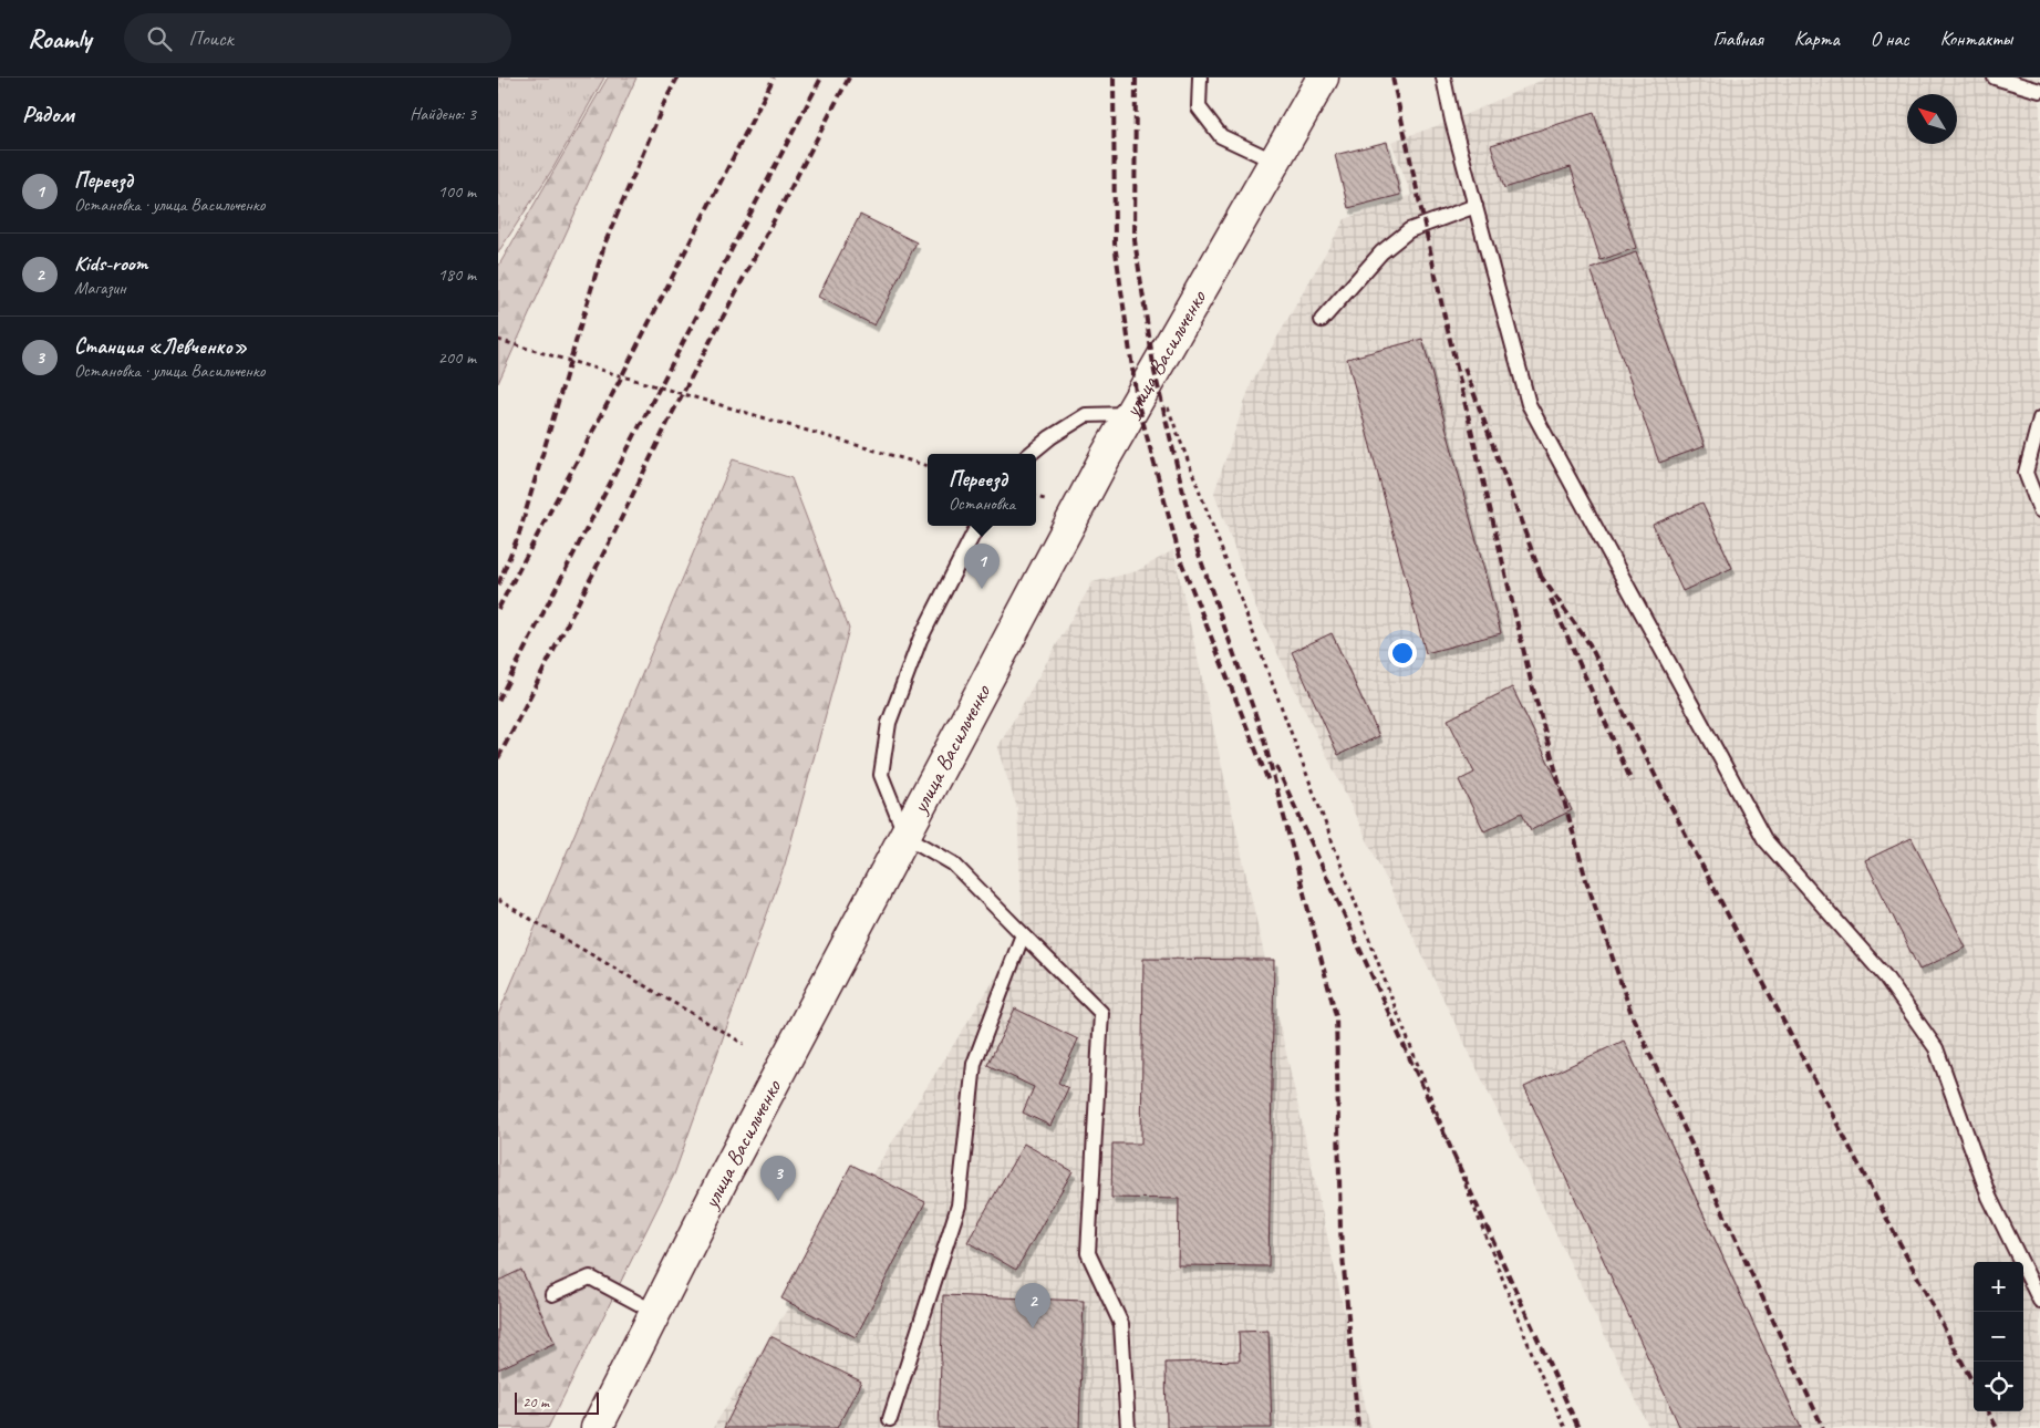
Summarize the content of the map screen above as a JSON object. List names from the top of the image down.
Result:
{
  "streets": {
    "main road": ["улица Васильченко"]
  },
  "scale_bar": "20 m",
  "north": "top left",
  "page": {
    "header": "Roamly",
    "search": "Поиск",
    "nav": [
      "Главная",
      "Карта",
      "О нас",
      "Контакты"
    ],
    "heading": ["Рядом", "Найдено: 3"],
    "list": [
      {
        "mark": "1",
        "name": "Переезд",
        "note": "Остановка · улица Васильченко",
        "value": "100 m"
      },
      {
        "mark": "2",
        "name": "Kids-room",
        "note": "Магазин",
        "value": "180 m"
      },
      {
        "mark": "3",
        "name": "Станция «Левченко»",
        "note": "Остановка · улица Васильченко",
        "value": "200 m"
      }
    ],
    "popup": ["Переезд", "Остановка"],
    "pins": ["1", "3", "2"],
    "map_buttons": ["+", "−"],
    "scale": "20 m"
  }
}
